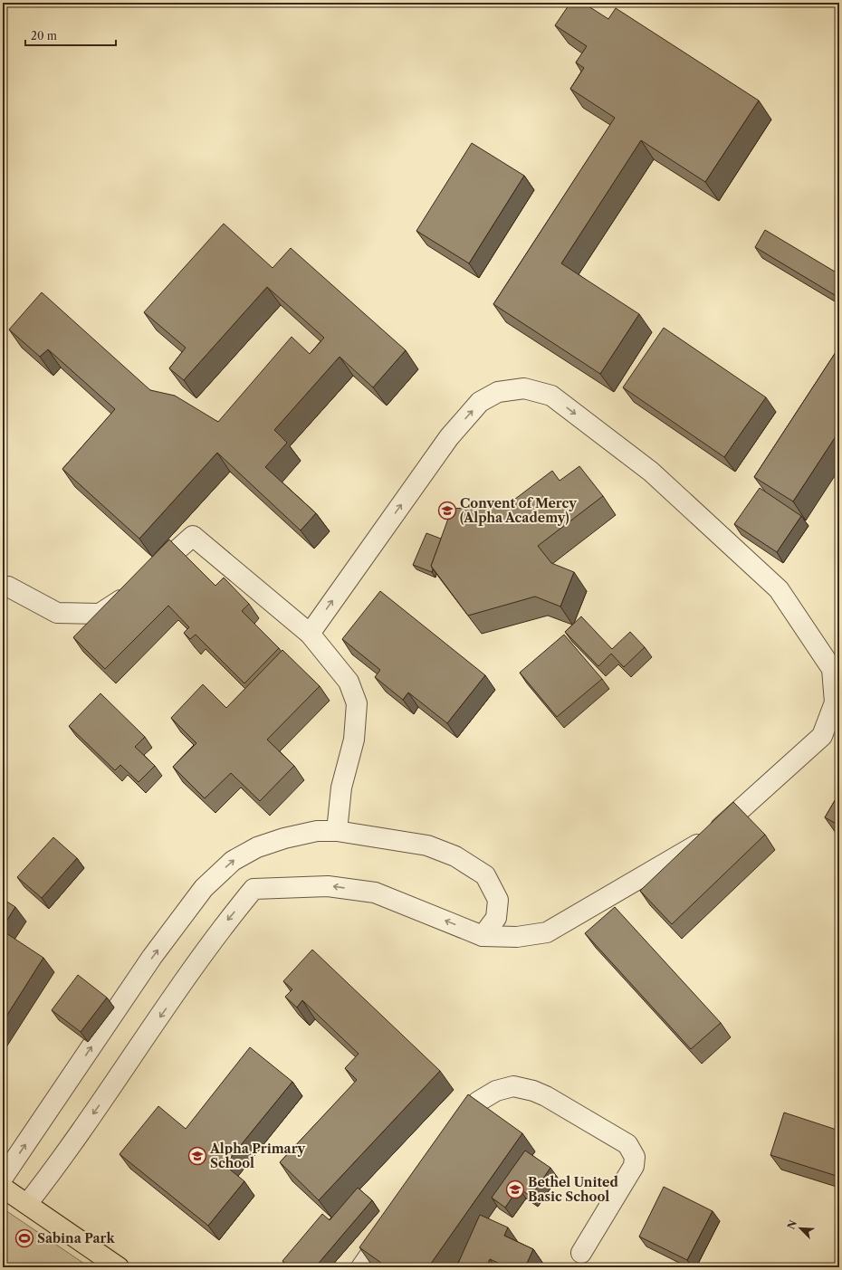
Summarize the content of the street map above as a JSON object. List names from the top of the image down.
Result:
{
  "places": {
    "school or university": ["Convent of Mercy (Alpha Academy)", "Alpha Primary School", "Bethel United Basic School"],
    "sports": ["Sabina Park"]
  },
  "scale_bar": "20 m",
  "north": "top left"
}
